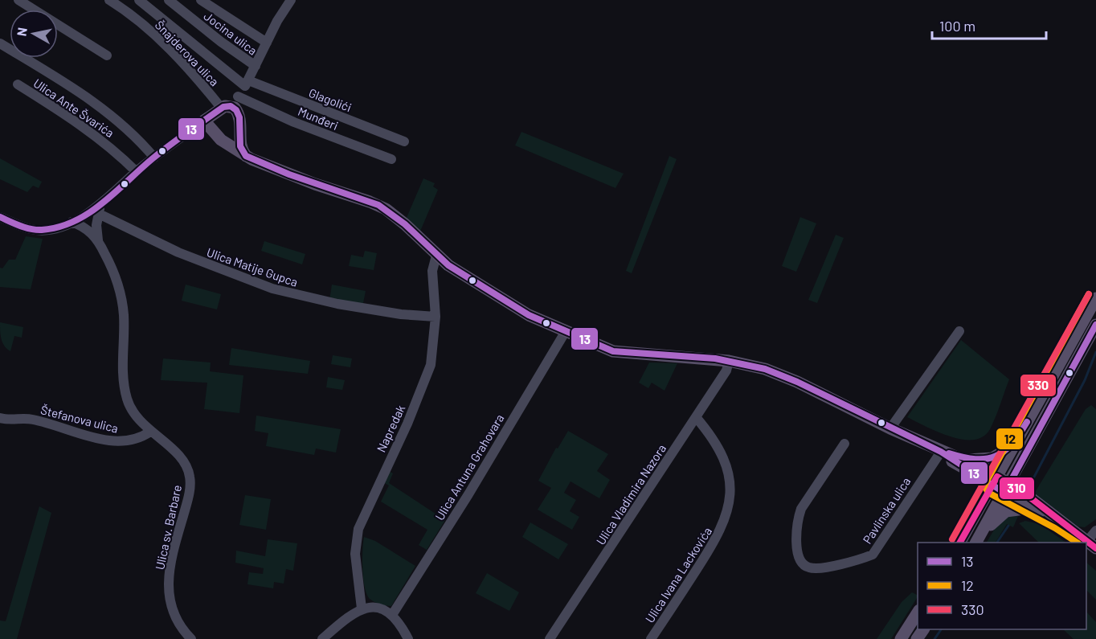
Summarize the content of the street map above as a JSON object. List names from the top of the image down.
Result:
{
  "streets": {
    "street": [
      "Jocina ulica",
      "Šnajderova ulica",
      "Glagolići",
      "Ulica Ante Švarića",
      "Munđeri",
      "Ulica Matije Gupca",
      "Štefanova ulica",
      "Napredak",
      "Ulica Antuna Grahovara",
      "Ulica Vladimira Nazora",
      "Pavlinska ulica",
      "Ulica sv. Barbare",
      "Ulica Ivana Lackovića"
    ]
  },
  "crossings": [
    ["Šnajderova ulica", "Munđeri"],
    ["Ulica Matije Gupca", "Napredak"],
    ["Ulica Matije Gupca", "Ulica sv. Barbare"],
    ["Štefanova ulica", "Ulica sv. Barbare"],
    ["Ulica Vladimira Nazora", "Ulica Ivana Lackovića"]
  ],
  "lines": [
    "transit line 13",
    "transit line 12",
    "transit line 330",
    "transit line 310"
  ],
  "legend": ["13", "12", "330"],
  "scale_bar": "100 m",
  "north": "left"
}
